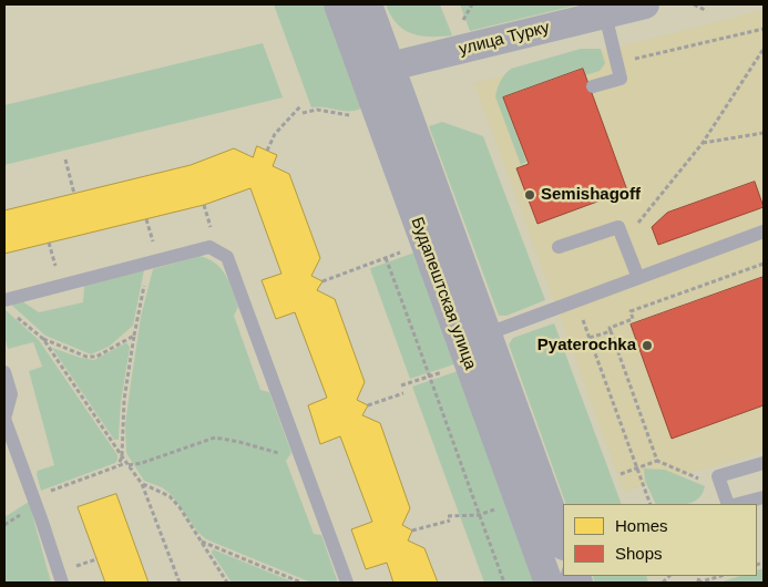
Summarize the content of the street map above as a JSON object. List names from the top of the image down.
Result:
{
  "streets": {
    "street": ["улица Турку", "Будапештская улица"]
  },
  "crossings": [
    ["улица Турку", "Будапештская улица"]
  ],
  "places": ["Semishagoff", "Pyaterochka"],
  "legend": ["Homes", "Shops"]
}
